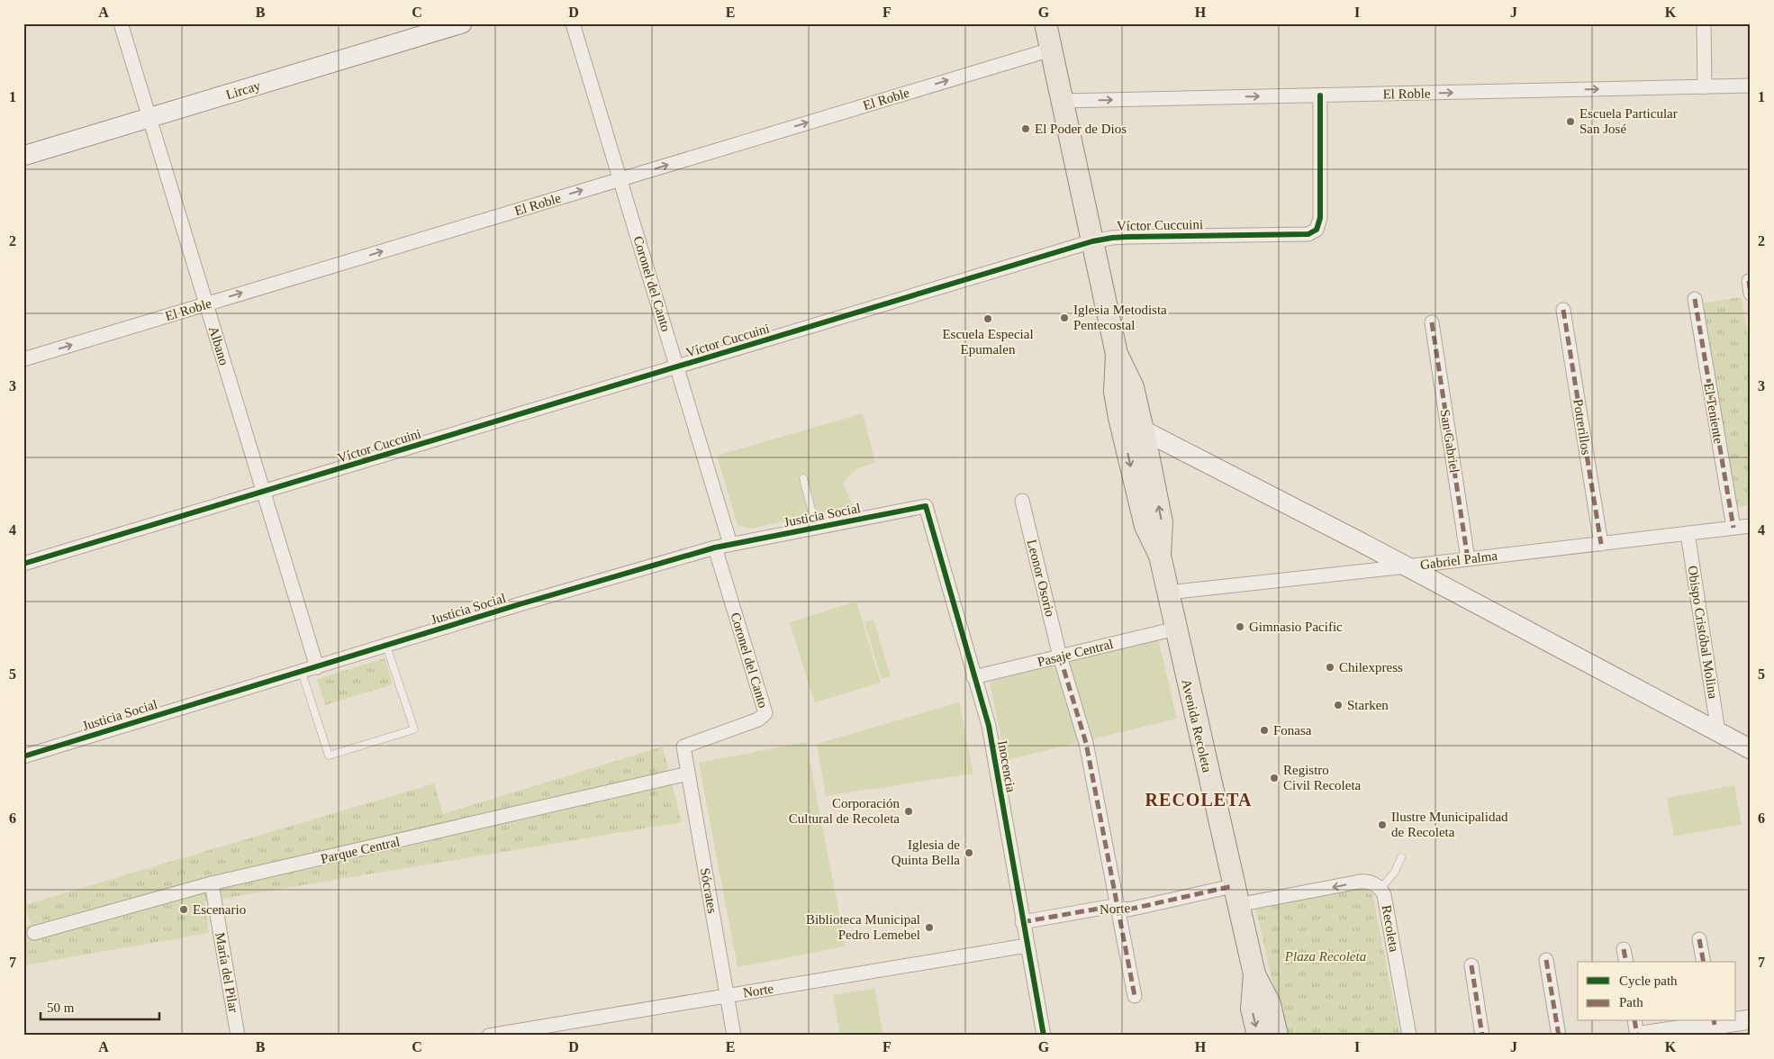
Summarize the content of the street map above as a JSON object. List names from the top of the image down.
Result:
{
  "streets": {
    "main road": ["Lircay", "Avenida Recoleta"],
    "street": [
      "El Roble",
      "Víctor Cuccuini",
      "Coronel del Canto",
      "Albano",
      "El Teniente",
      "Potrerillos",
      "San Gabriel",
      "Justicia Social",
      "Gabriel Palma",
      "Leonor Osorio",
      "Obispo Cristóbal Molina",
      "Pasaje Central",
      "Inocencia",
      "Parque Central",
      "Sócrates",
      "Norte",
      "Recoleta",
      "María del Pilar"
    ]
  },
  "crossings": [
    ["Lircay", "Albano"],
    ["El Roble", "Víctor Cuccuini"],
    ["El Roble", "Coronel del Canto"],
    ["El Roble", "Albano"],
    ["El Roble", "Avenida Recoleta"],
    ["Víctor Cuccuini", "Coronel del Canto"],
    ["Víctor Cuccuini", "Albano"],
    ["Víctor Cuccuini", "Avenida Recoleta"],
    ["Coronel del Canto", "Justicia Social"],
    ["Coronel del Canto", "Sócrates"],
    ["Albano", "Justicia Social"],
    ["El Teniente", "Gabriel Palma"],
    ["Potrerillos", "Gabriel Palma"],
    ["San Gabriel", "Gabriel Palma"],
    ["Justicia Social", "Inocencia"],
    ["Gabriel Palma", "Obispo Cristóbal Molina"],
    ["Gabriel Palma", "Avenida Recoleta"],
    ["Leonor Osorio", "Pasaje Central"],
    ["Leonor Osorio", "Norte"],
    ["Pasaje Central", "Avenida Recoleta"],
    ["Pasaje Central", "Inocencia"],
    ["Avenida Recoleta", "Norte"],
    ["Avenida Recoleta", "Recoleta"],
    ["Inocencia", "Norte"],
    ["Parque Central", "Sócrates"],
    ["Parque Central", "María del Pilar"],
    ["Sócrates", "Norte"],
    ["Norte", "Recoleta"]
  ],
  "one_way": ["El Roble", "Recoleta"],
  "districts": ["RECOLETA"],
  "parks": ["Plaza Recoleta"],
  "places": [
    "Escuela Particular San José",
    "El Poder de Dios",
    "Iglesia Metodista Pentecostal",
    "Escuela Especial Epumalen",
    "Gimnasio Pacific",
    "Chilexpress",
    "Starken",
    "Fonasa",
    "Registro Civil Recoleta",
    "Corporación Cultural de Recoleta",
    "Ilustre Municipalidad de Recoleta",
    "Iglesia de Quinta Bella",
    "Escenario",
    "Biblioteca Municipal Pedro Lemebel"
  ],
  "legend": ["Cycle path", "Path"],
  "scale_bar": "50 m",
  "grid": {
    "columns": [
      "A",
      "B",
      "C",
      "D",
      "E",
      "F",
      "G",
      "H",
      "I",
      "J",
      "K"
    ],
    "rows": [
      "1",
      "2",
      "3",
      "4",
      "5",
      "6",
      "7"
    ]
  }
}
